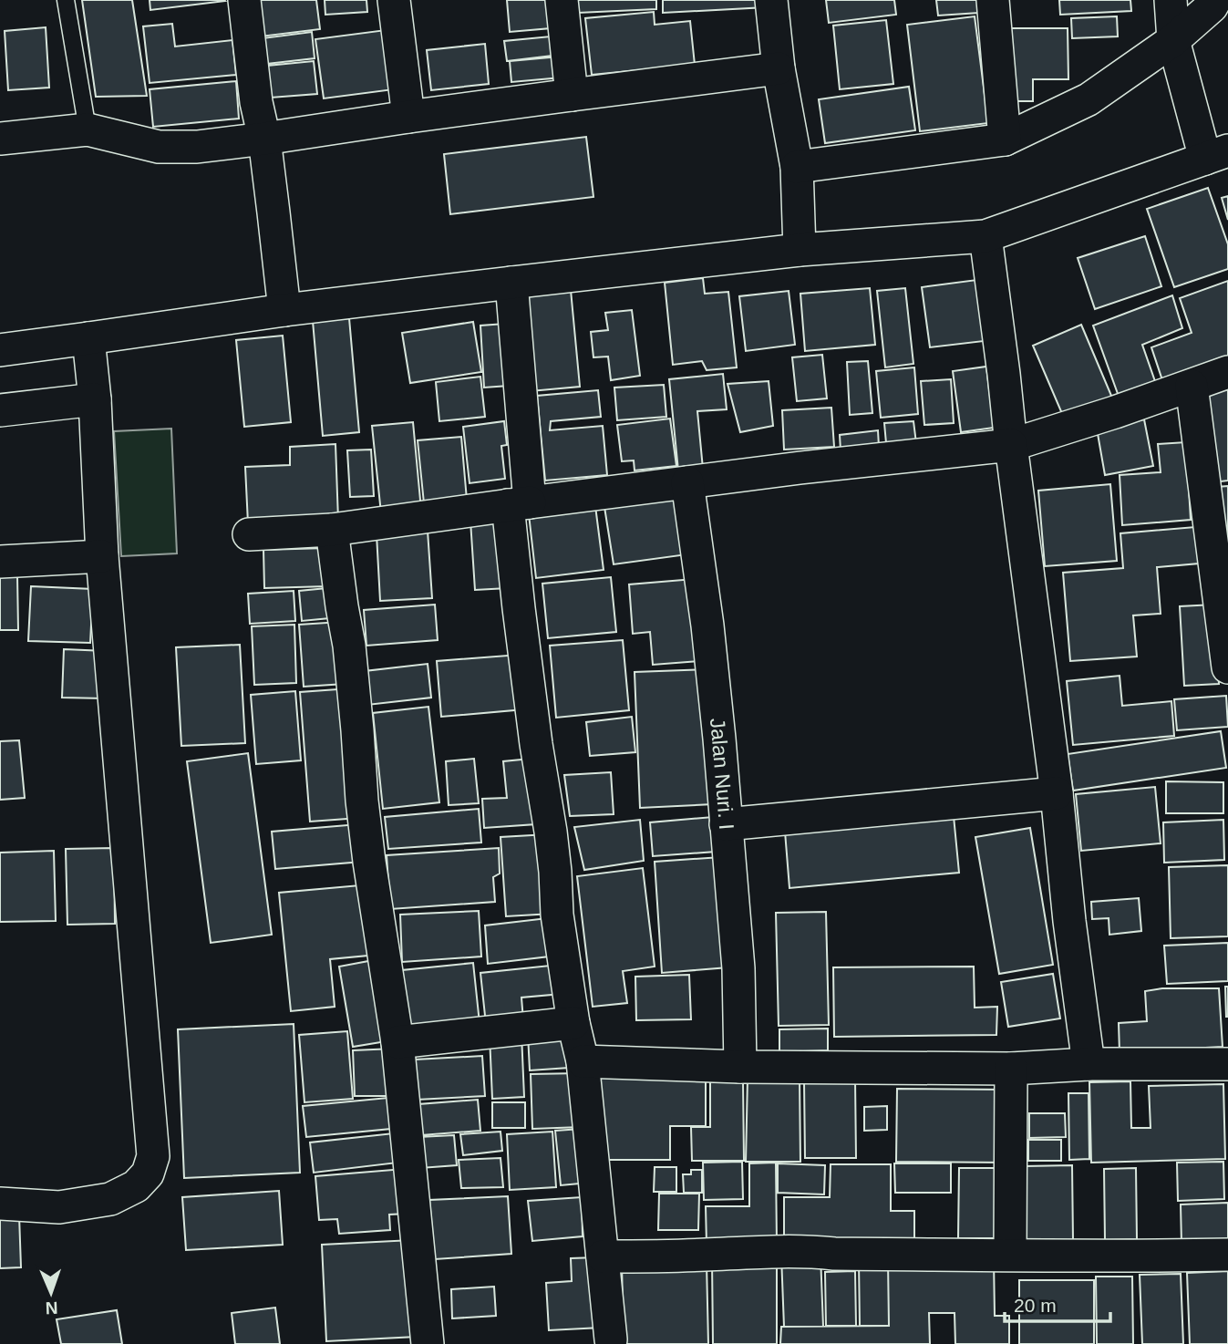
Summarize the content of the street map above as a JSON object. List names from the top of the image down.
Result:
{
  "streets": {
    "street": ["Jalan Nuri. I"]
  },
  "scale_bar": "20 m",
  "north": "bottom"
}
